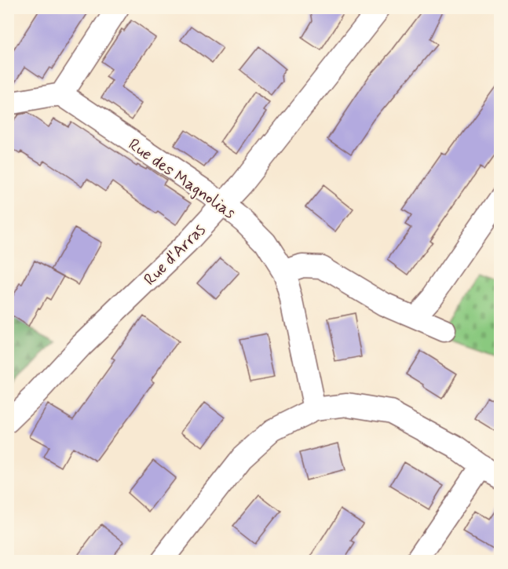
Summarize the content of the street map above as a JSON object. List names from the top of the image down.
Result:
{
  "streets": {
    "street": ["Rue des Magnolias", "Rue d'Arras"]
  },
  "crossings": [
    ["Rue des Magnolias", "Rue d'Arras"]
  ]
}
